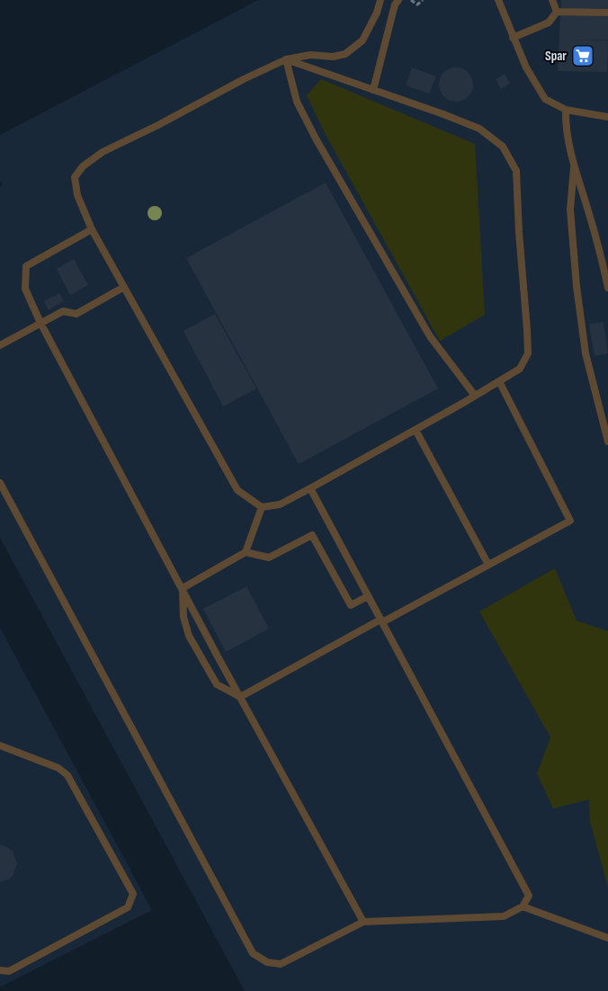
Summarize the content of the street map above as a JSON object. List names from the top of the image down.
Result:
{
  "places": {
    "supermarket": ["Spar"]
  }
}
